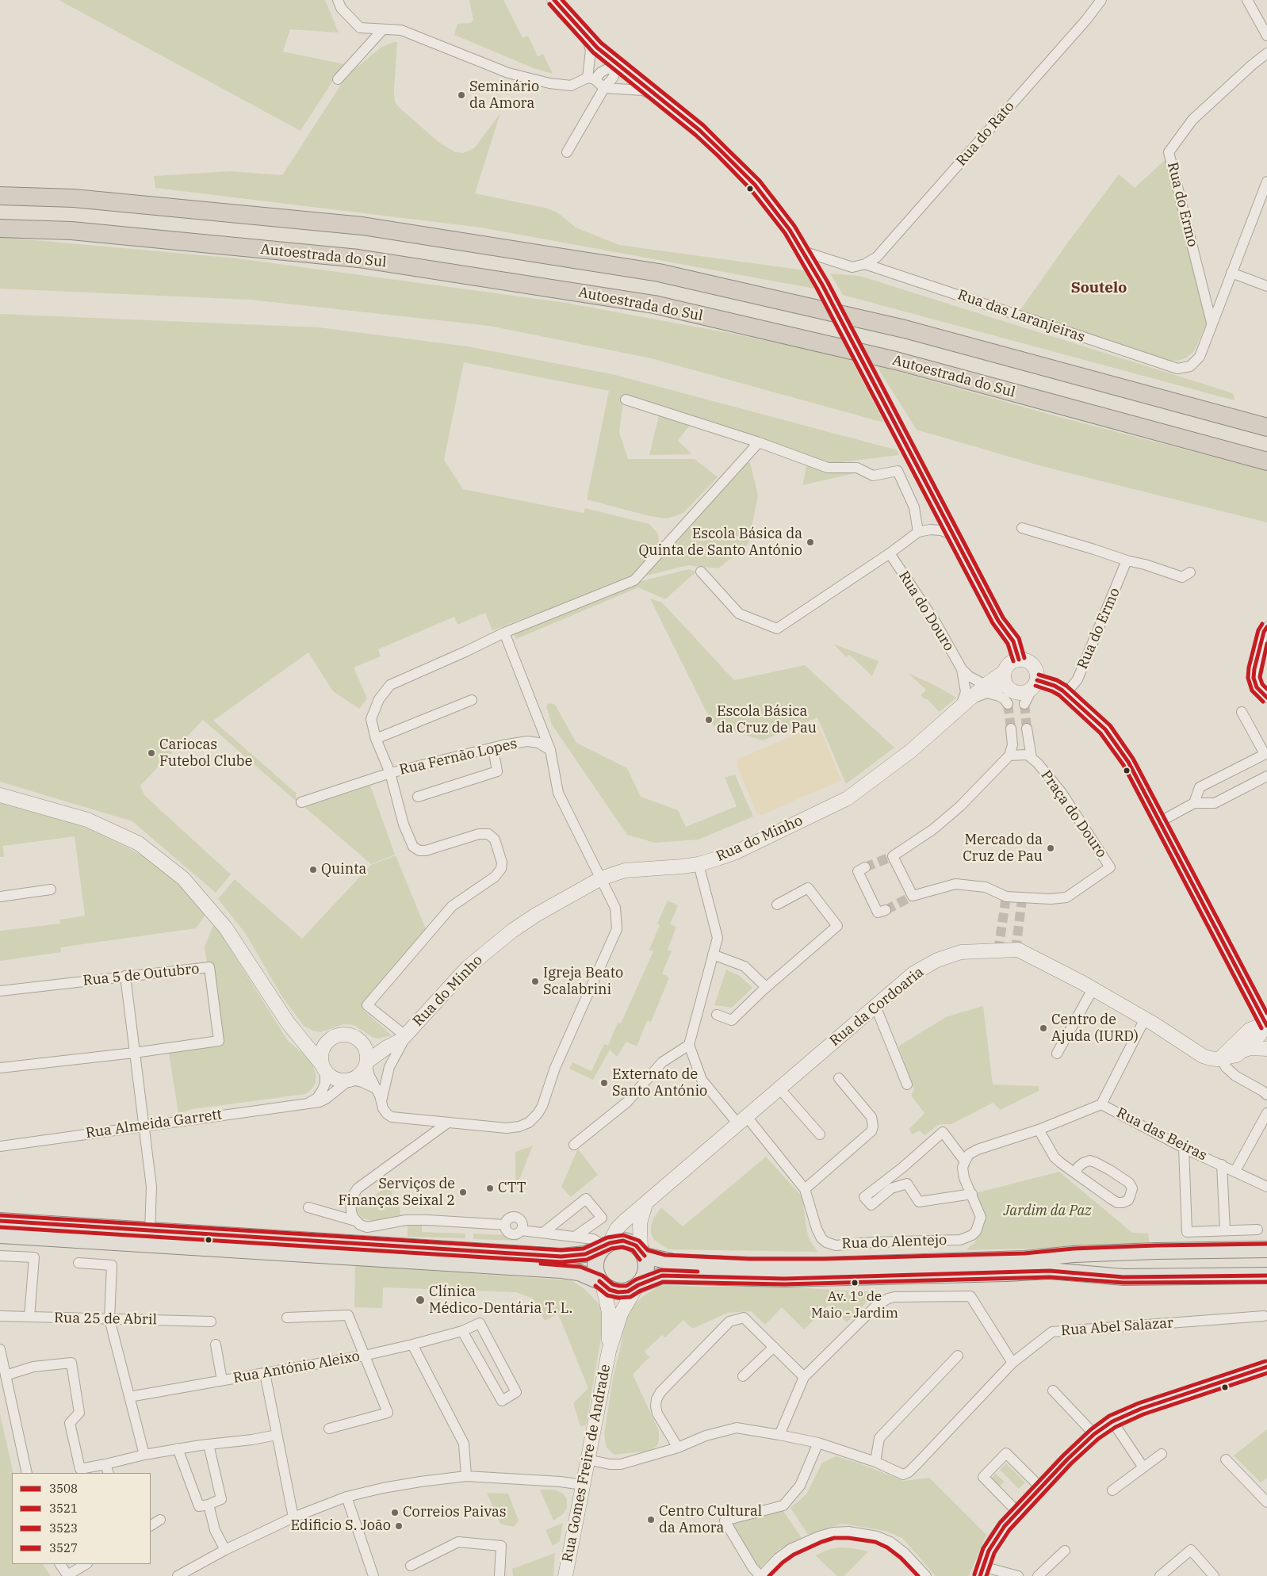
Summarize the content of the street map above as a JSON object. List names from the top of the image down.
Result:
{
  "streets": {
    "highway": ["Autoestrada do Sul"],
    "street": [
      "Rua do Rato",
      "Rua do Ermo",
      "Rua das Laranjeiras",
      "Rua do Douro",
      "Rua Fernão Lopes",
      "Praça do Douro",
      "Rua do Minho",
      "Rua 5 de Outubro",
      "Rua da Cordoaria",
      "Rua Almeida Garrett",
      "Rua das Beiras",
      "Rua do Alentejo",
      "Rua 25 de Abril",
      "Rua Abel Salazar",
      "Rua António Aleixo",
      "Rua Gomes Freire de Andrade"
    ]
  },
  "crossings": [
    ["Rua do Rato", "Rua das Laranjeiras"],
    ["Rua do Ermo", "Rua das Laranjeiras"],
    ["Rua do Minho", "Rua Almeida Garrett"],
    ["Rua da Cordoaria", "Rua do Alentejo"]
  ],
  "districts": ["Soutelo"],
  "parks": ["Jardim da Paz"],
  "places": [
    "Seminário da Amora",
    "Escola Básica da Quinta de Santo António",
    "Escola Básica da Cruz de Pau",
    "Cariocas Futebol Clube",
    "Mercado da Cruz de Pau",
    "Quinta",
    "Igreja Beato Scalabrini",
    "Centro de Ajuda (IURD)",
    "Externato de Santo António",
    "CTT",
    "Serviços de Finanças Seixal 2",
    "Av. 1º de Maio - Jardim",
    "Clínica Médico-Dentária T. L.",
    "Correios Paivas",
    "Centro Cultural da Amora",
    "Edificio S. João"
  ],
  "lines": [
    "transit line 3523",
    "transit line 3521",
    "transit line 3508",
    "transit line 3527"
  ],
  "legend": [
    "3508",
    "3521",
    "3523",
    "3527"
  ]
}
